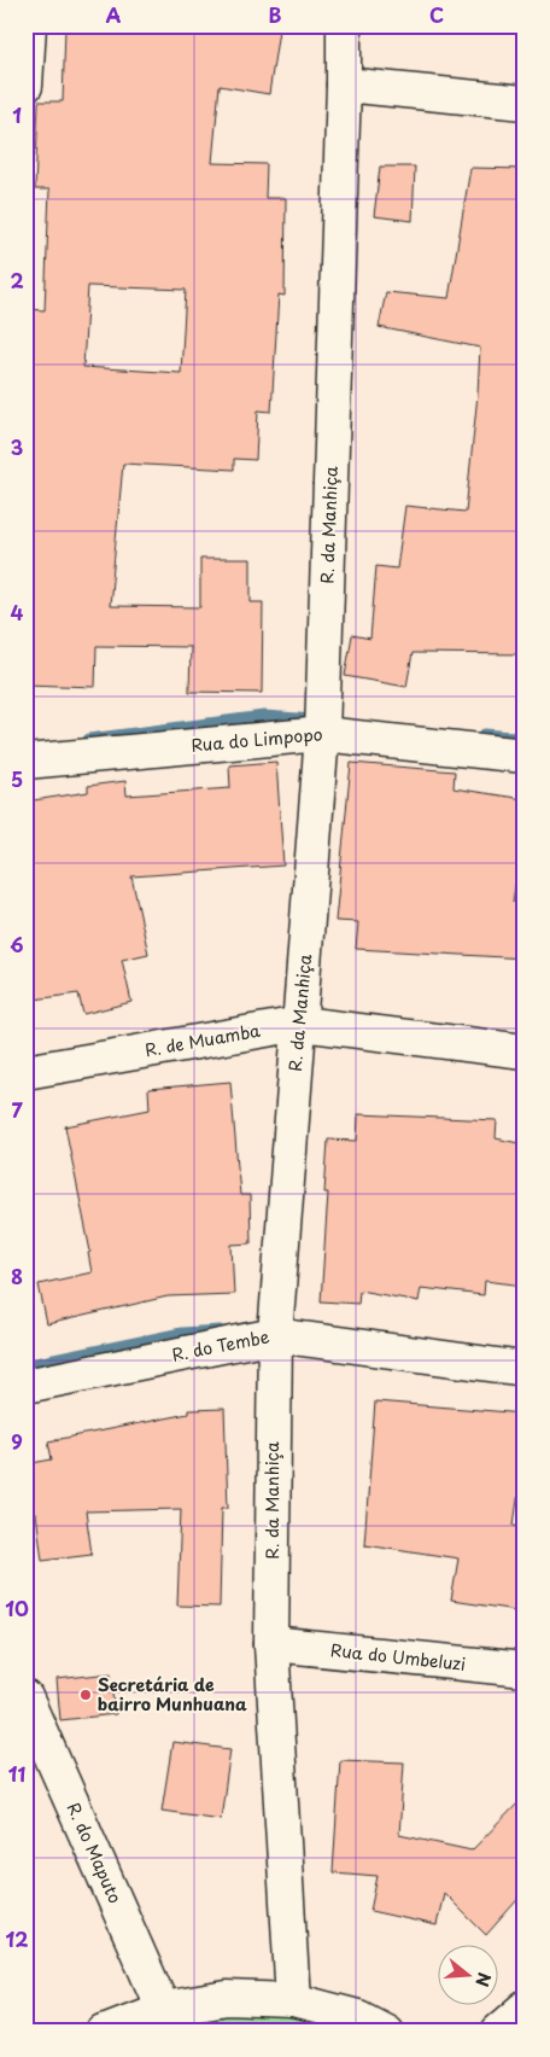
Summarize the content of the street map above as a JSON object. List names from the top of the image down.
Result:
{
  "streets": {
    "street": [
      "R. da Manhiça",
      "Rua do Limpopo",
      "R. de Muamba",
      "R. do Tembe",
      "Rua do Umbeluzi",
      "R. do Maputo"
    ]
  },
  "crossings": [
    ["R. da Manhiça", "Rua do Limpopo"],
    ["R. da Manhiça", "R. de Muamba"],
    ["R. da Manhiça", "R. do Tembe"],
    ["R. da Manhiça", "Rua do Umbeluzi"]
  ],
  "places": ["Secretária de bairro Munhuana"],
  "north": "right",
  "grid": {
    "columns": ["A", "B", "C"],
    "rows": [
      "1",
      "2",
      "3",
      "4",
      "5",
      "6",
      "7",
      "8",
      "9",
      "10",
      "11",
      "12"
    ]
  }
}
